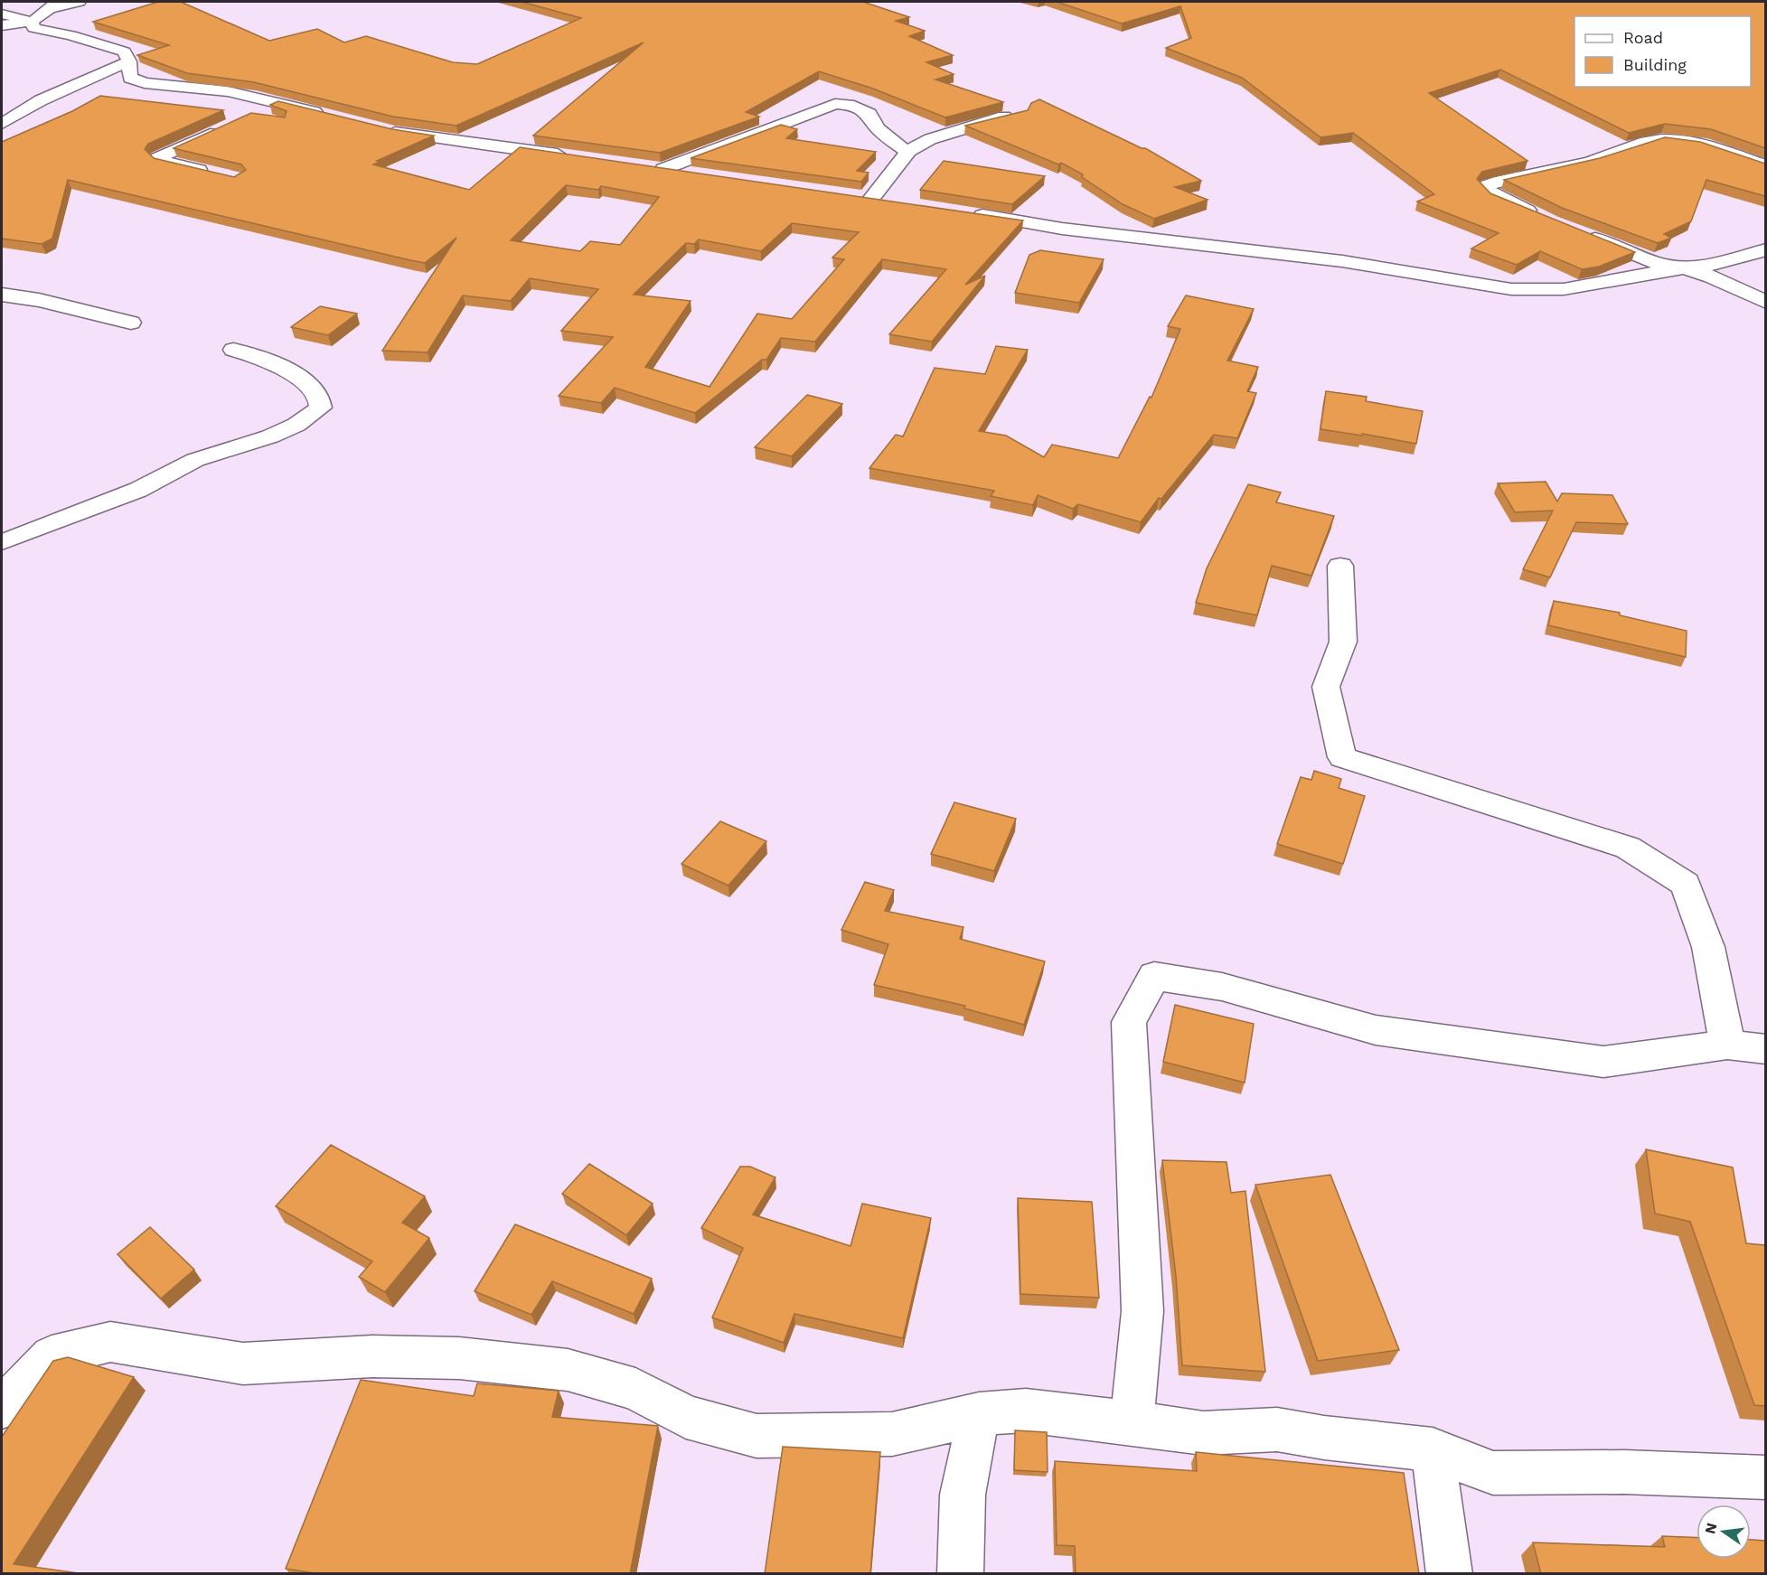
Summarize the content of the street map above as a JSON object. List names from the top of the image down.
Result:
{
  "legend": ["Road", "Building"],
  "north": "left"
}
